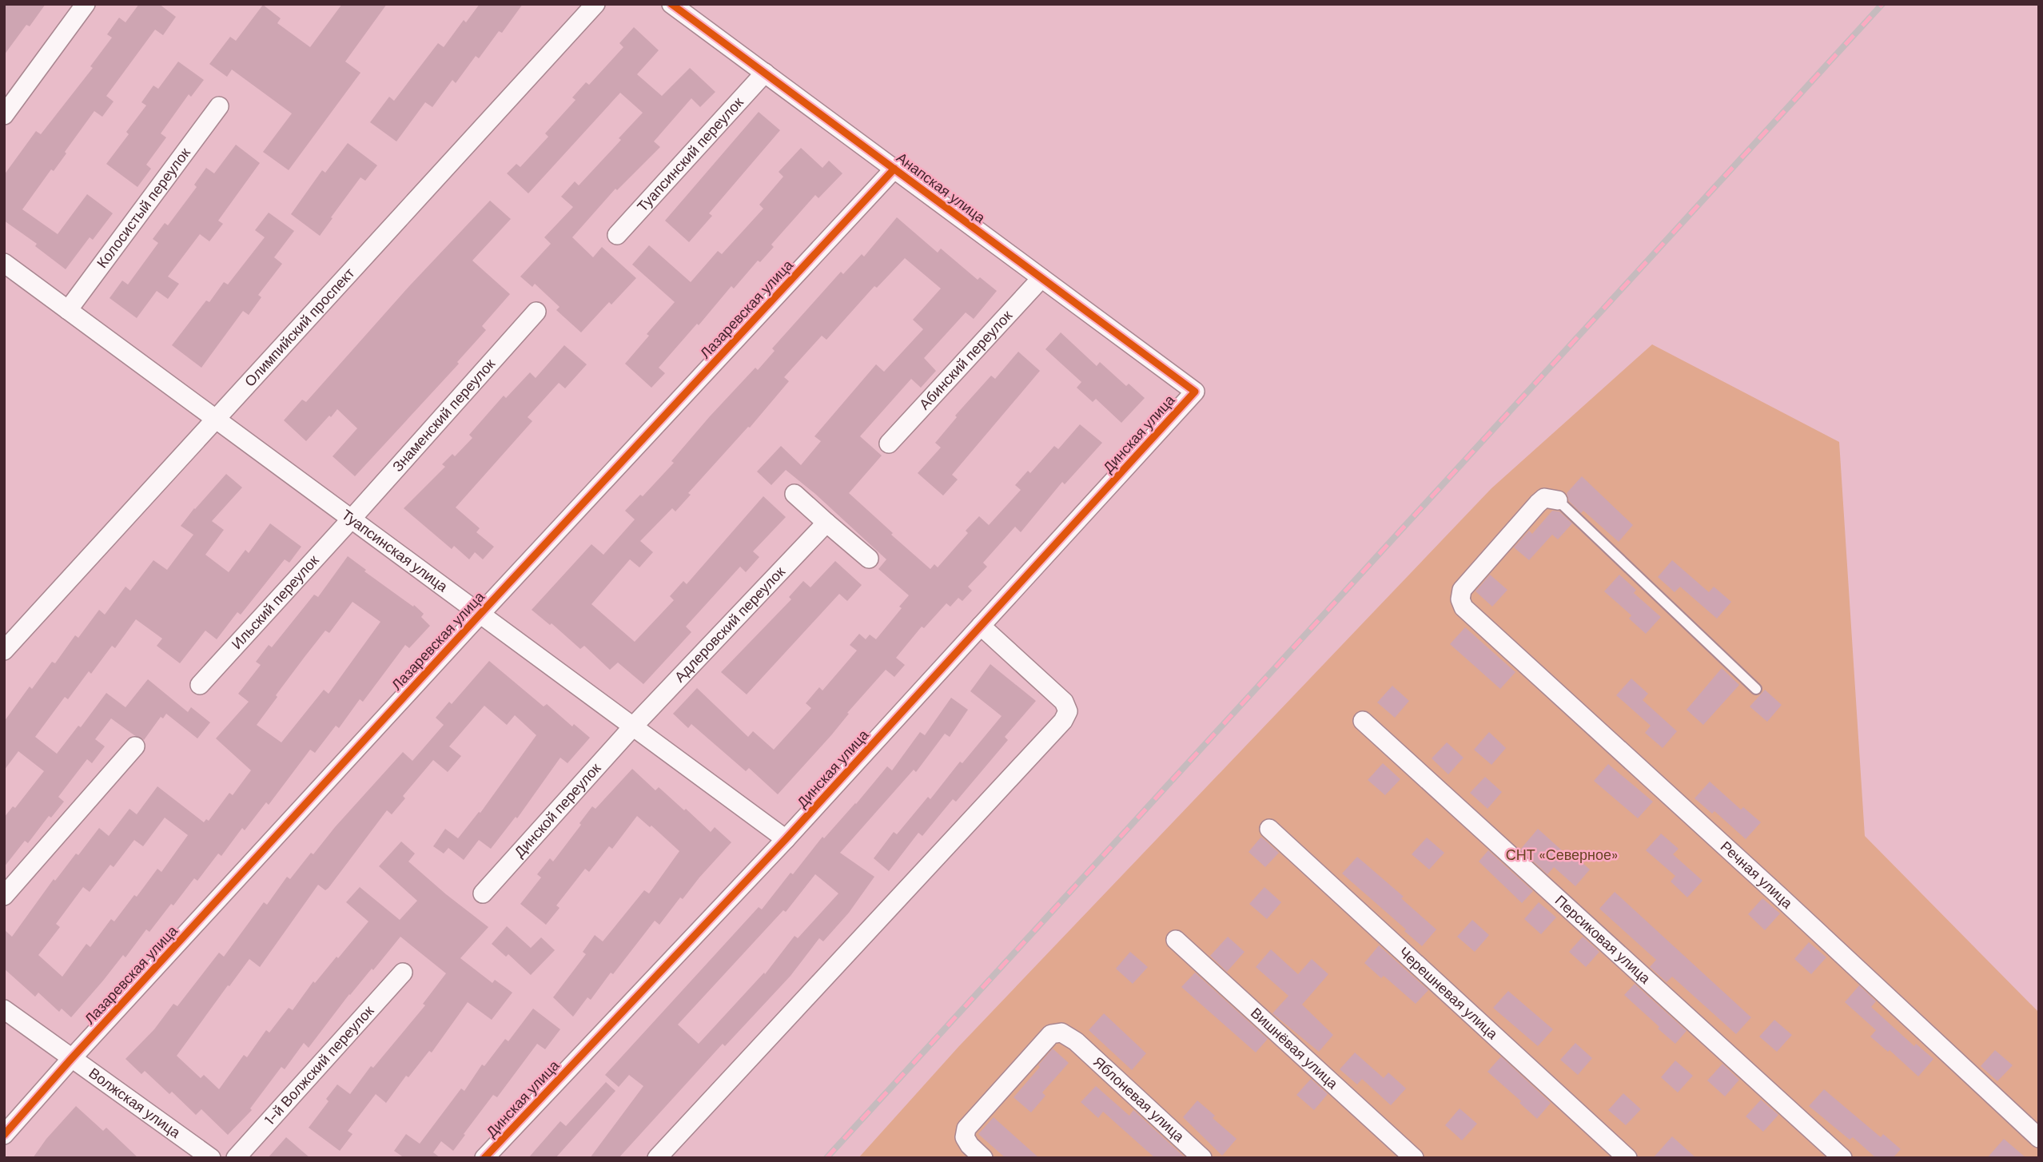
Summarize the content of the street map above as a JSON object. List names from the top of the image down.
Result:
{
  "streets": {
    "street": [
      "Туапсинский переулок",
      "Анапская улица",
      "Колосистый переулок",
      "Лазаревская улица",
      "Олимпийский проспект",
      "Абинский переулок",
      "Знаменский переулок",
      "Динская улица",
      "Туапсинская улица",
      "Ильский переулок",
      "Адлеровский переулок",
      "Динской переулок",
      "Речная улица",
      "Персиковая улица",
      "Черешневая улица",
      "Вишнёвая улица",
      "1-й Волжский переулок",
      "Яблоневая улица",
      "Волжская улица"
    ]
  },
  "crossings": [
    ["Туапсинский переулок", "Анапская улица"],
    ["Анапская улица", "Лазаревская улица"],
    ["Анапская улица", "Абинский переулок"],
    ["Анапская улица", "Динская улица"],
    ["Колосистый переулок", "Туапсинская улица"],
    ["Лазаревская улица", "Туапсинская улица"],
    ["Лазаревская улица", "Волжская улица"],
    ["Олимпийский проспект", "Туапсинская улица"],
    ["Знаменский переулок", "Туапсинская улица"],
    ["Знаменский переулок", "Ильский переулок"],
    ["Динская улица", "Туапсинская улица"],
    ["Туапсинская улица", "Ильский переулок"],
    ["Туапсинская улица", "Адлеровский переулок"],
    ["Туапсинская улица", "Динской переулок"],
    ["Адлеровский переулок", "Динской переулок"]
  ],
  "parks": ["СНТ «Северное»"]
}
